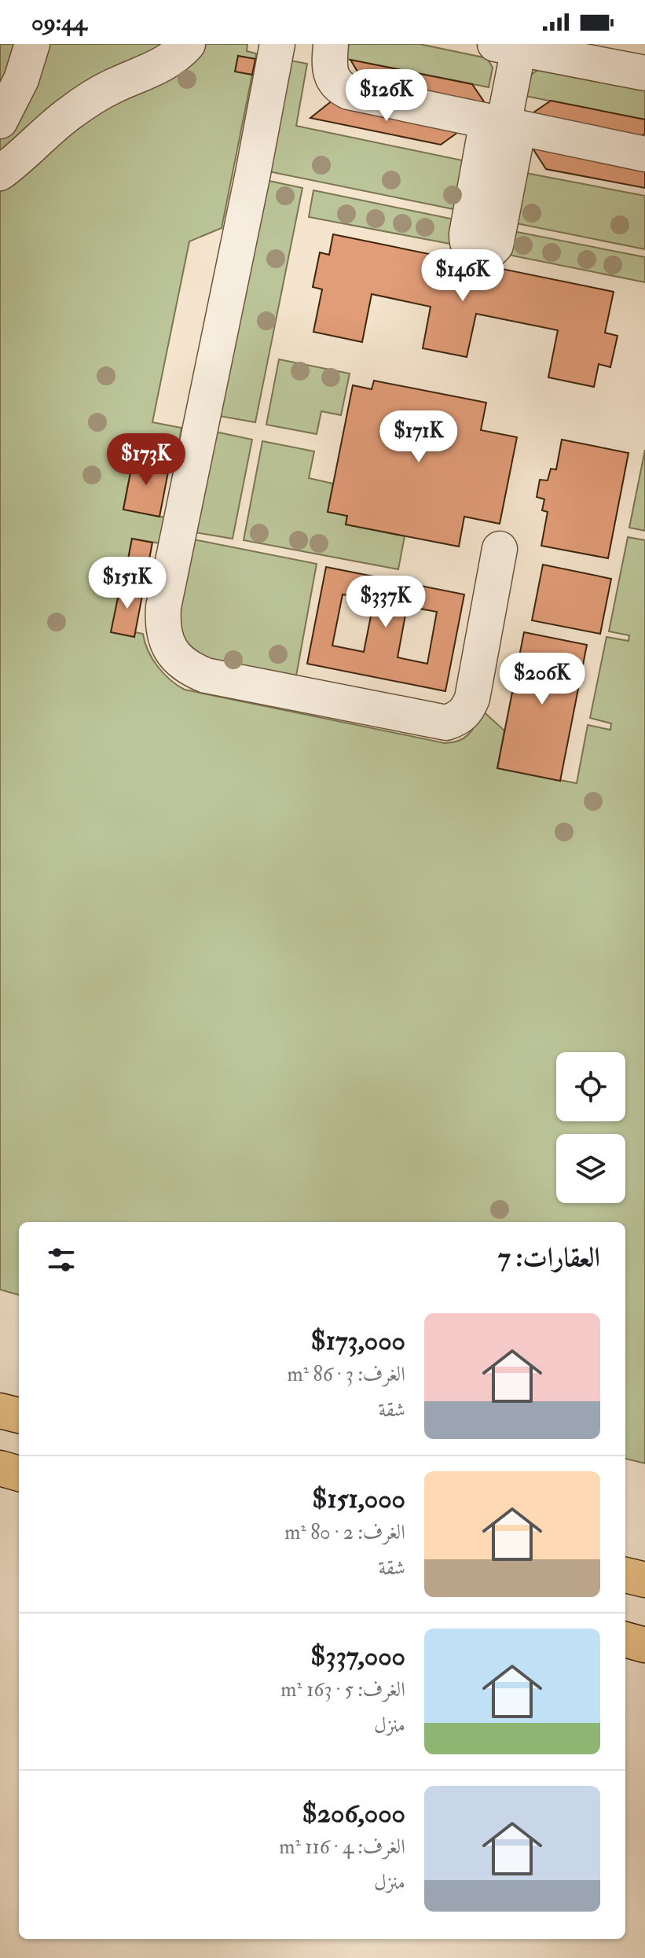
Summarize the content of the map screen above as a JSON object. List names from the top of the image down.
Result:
{
  "page": {
    "status": "09:44",
    "price": [
      "$126K",
      "$146K",
      "$171K",
      "$173K",
      "$151K",
      "$337K",
      "$206K"
    ],
    "heading": "العقارات: 7",
    "list": [
      {
        "name": "$173,000",
        "note": "الغرف: 3 · 86 m² · شقة"
      },
      {
        "name": "$151,000",
        "note": "الغرف: 2 · 80 m² · شقة"
      },
      {
        "name": "$337,000",
        "note": "الغرف: 5 · 163 m² · منزل"
      },
      {
        "name": "$206,000",
        "note": "الغرف: 4 · 116 m² · منزل"
      }
    ]
  }
}
